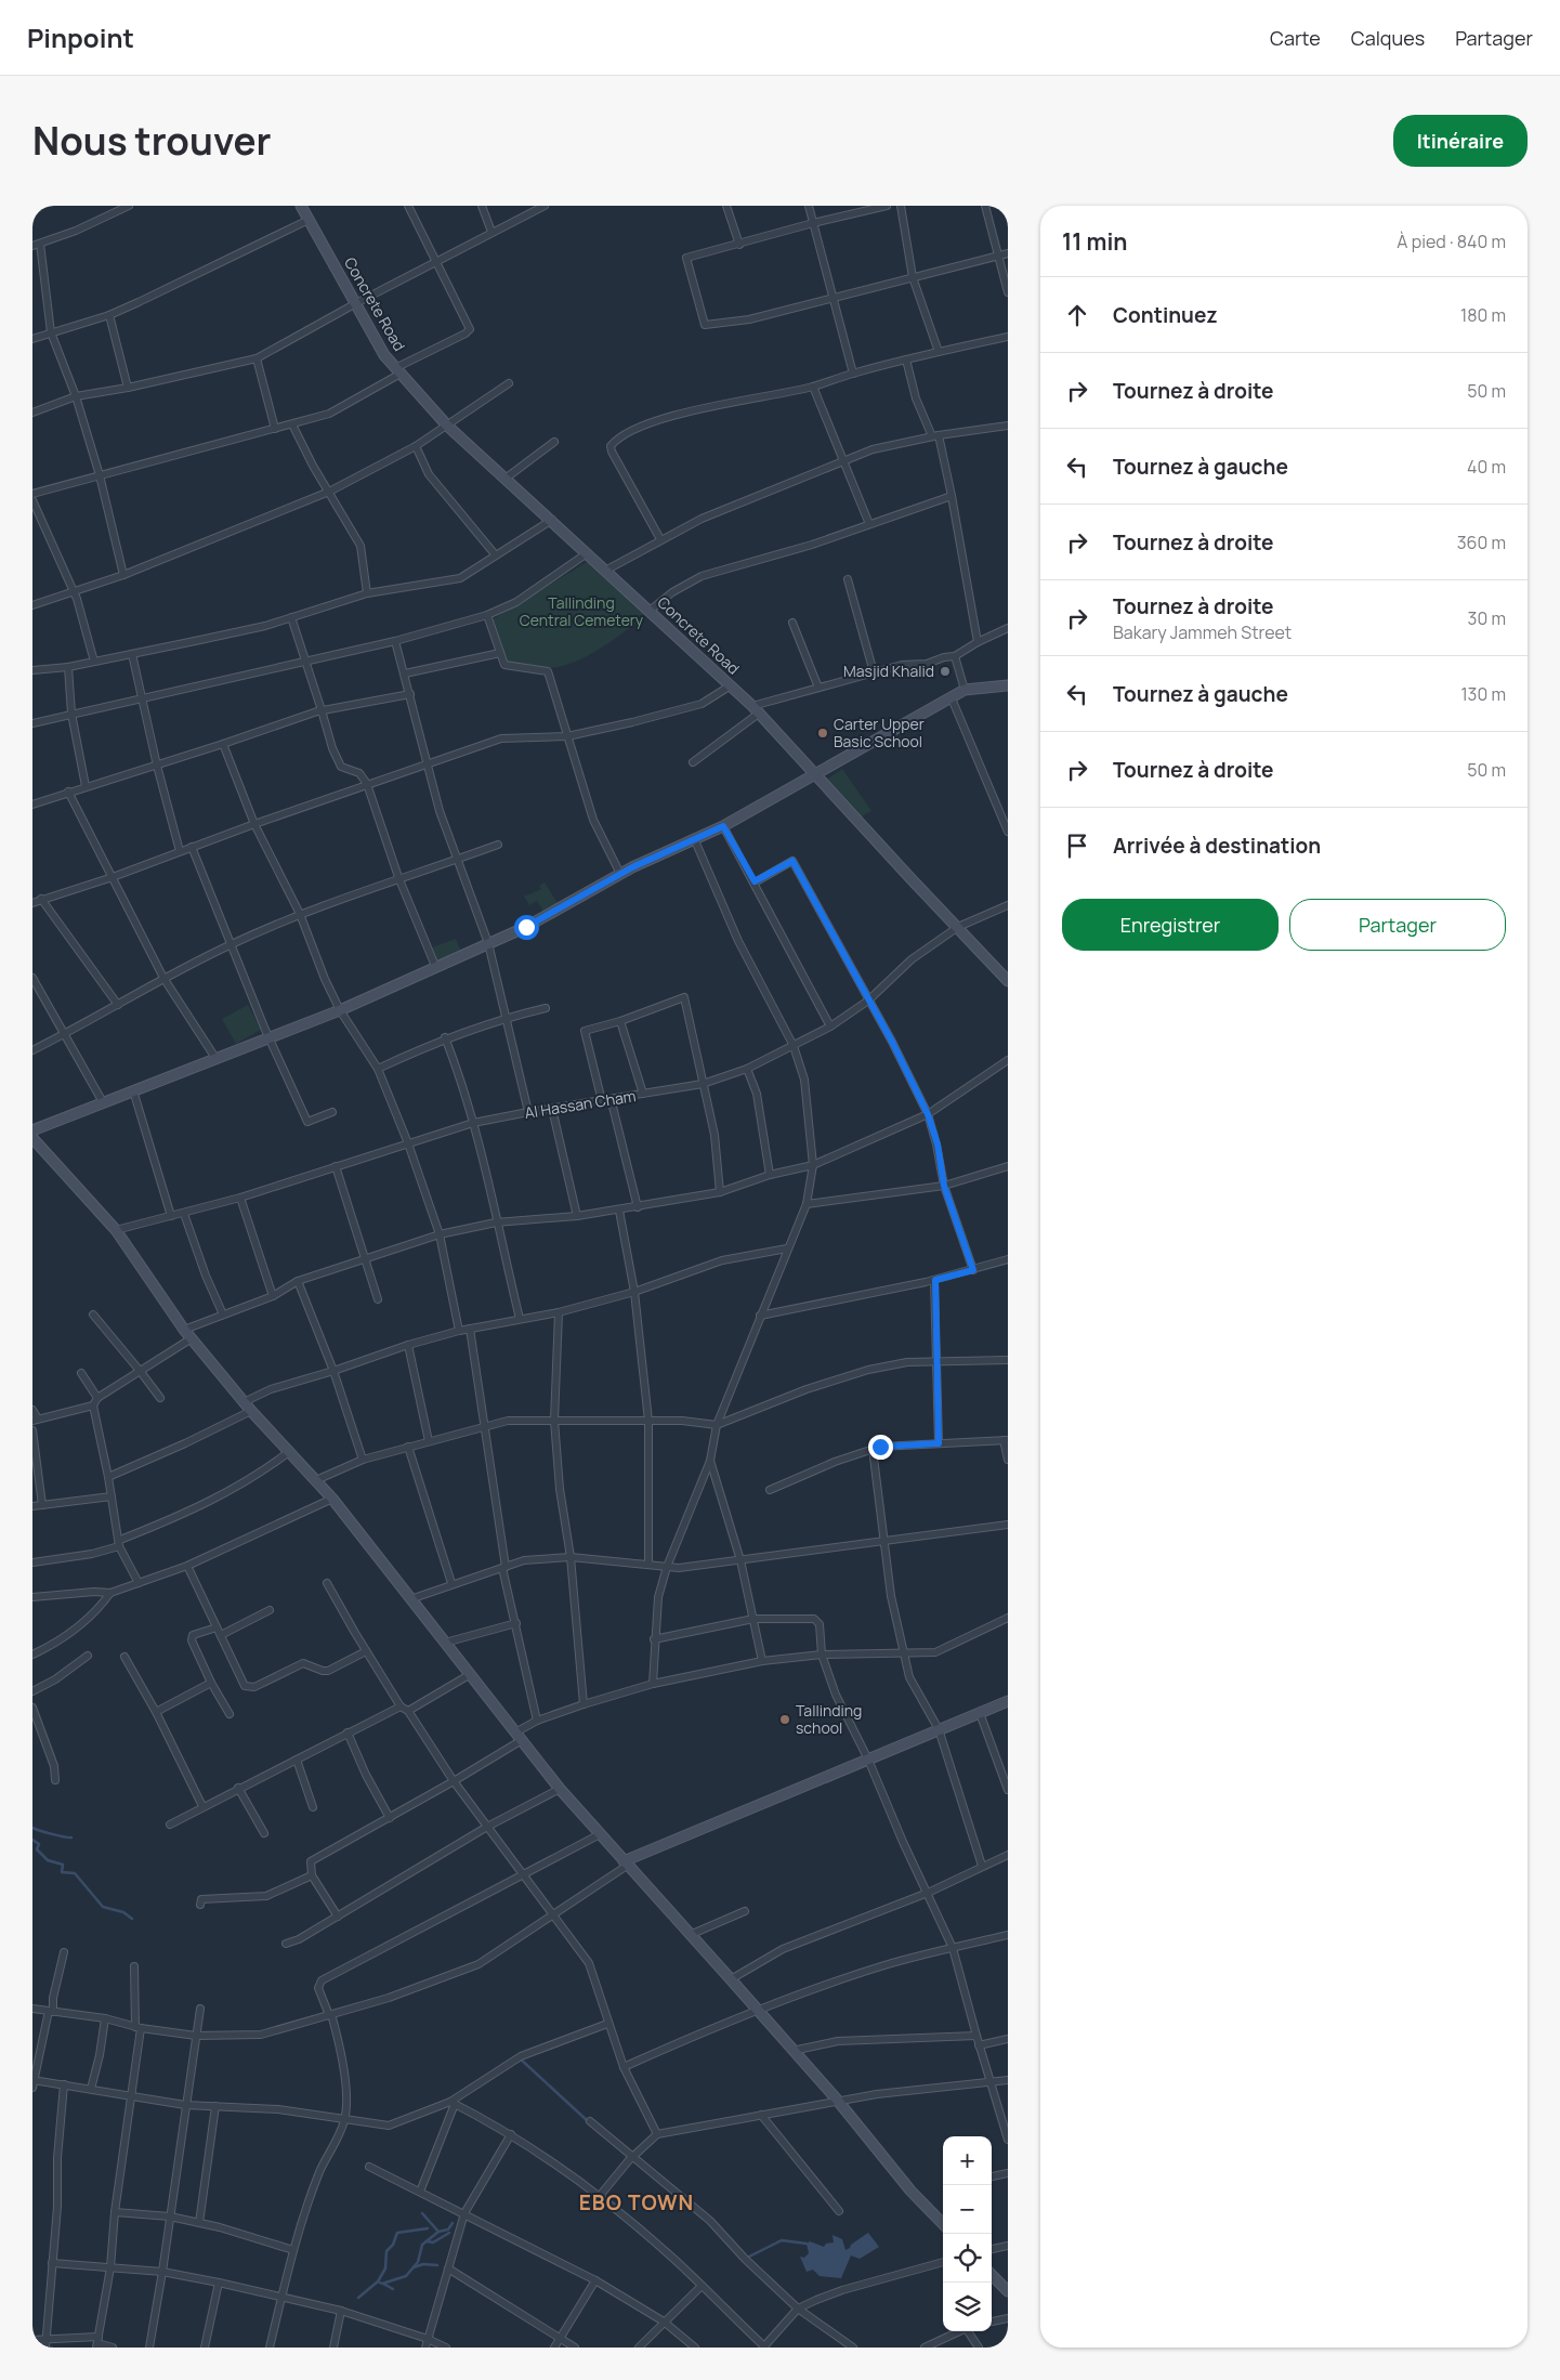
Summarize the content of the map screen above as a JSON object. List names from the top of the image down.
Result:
{
  "streets": {
    "street": ["Concrete Road", "Al Hassan Cham"]
  },
  "crossings": [
    ["Concrete Road", "Al Hassan Cham"]
  ],
  "districts": ["EBO TOWN"],
  "parks": ["Tallinding Central Cemetery"],
  "places": ["Masjid Khalid", "Carter Upper Basic School", "Tallinding school"],
  "page": {
    "header": "Pinpoint",
    "nav": ["Carte", "Calques", "Partager"],
    "title": "Nous trouver",
    "buttons": [
      "Itinéraire",
      ["Enregistrer", "Partager"]
    ],
    "heading": ["11 min", "À pied · 840 m"],
    "list": [
      ["Continuez", "180 m"],
      ["Tournez à droite", "50 m"],
      ["Tournez à gauche", "40 m"],
      ["Tournez à droite", "360 m"],
      ["Tournez à droite", "Bakary Jammeh Street", "30 m"],
      ["Tournez à gauche", "130 m"],
      ["Tournez à droite", "50 m"],
      "Arrivée à destination"
    ],
    "map_buttons": ["+", "−"]
  }
}
